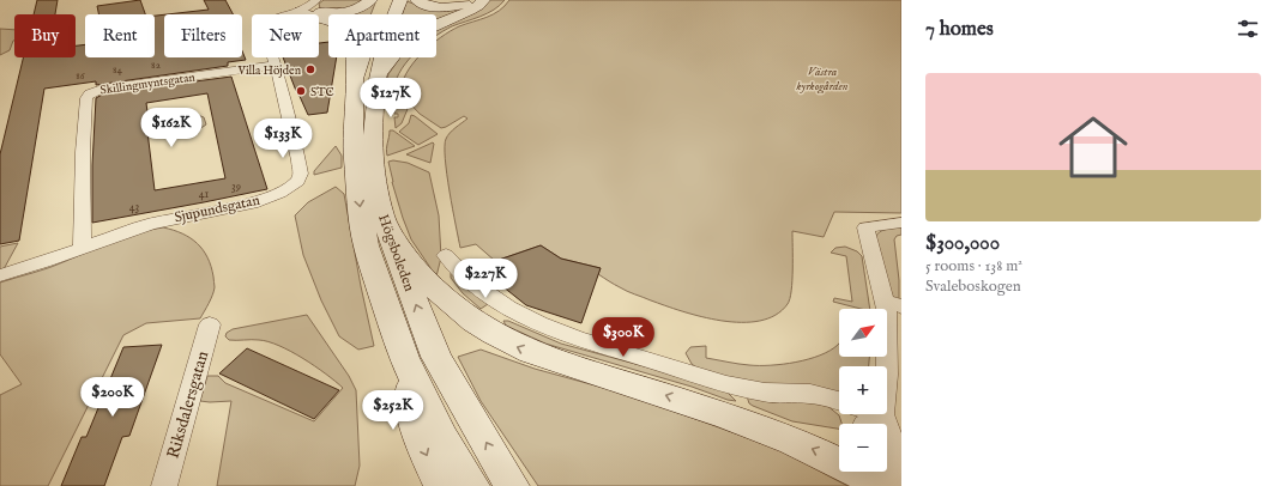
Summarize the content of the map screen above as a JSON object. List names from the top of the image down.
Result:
{
  "streets": {
    "main road": ["Högsboleden"],
    "street": ["Skillingmyntsgatan", "Sjupundsgatan", "Riksdalersgatan"]
  },
  "crossings": [
    ["Skillingmyntsgatan", "Sjupundsgatan"]
  ],
  "parks": ["Västra kyrkogården"],
  "places": ["Villa Höjden", "STC"],
  "house_numbers": [
    "82",
    "84",
    "86",
    "39",
    "41",
    "43"
  ],
  "north": "top right",
  "page": {
    "heading": "7 homes",
    "chip": [
      "Buy",
      "Rent",
      "Filters",
      "New",
      "Apartment"
    ],
    "list": [
      {
        "name": "$300,000",
        "note": "5 rooms · 138 m² · Svaleboskogen"
      }
    ],
    "price": [
      "$127K",
      "$162K",
      "$133K",
      "$227K",
      "$300K",
      "$200K",
      "$252K"
    ],
    "map_buttons": ["+", "−"]
  }
}
